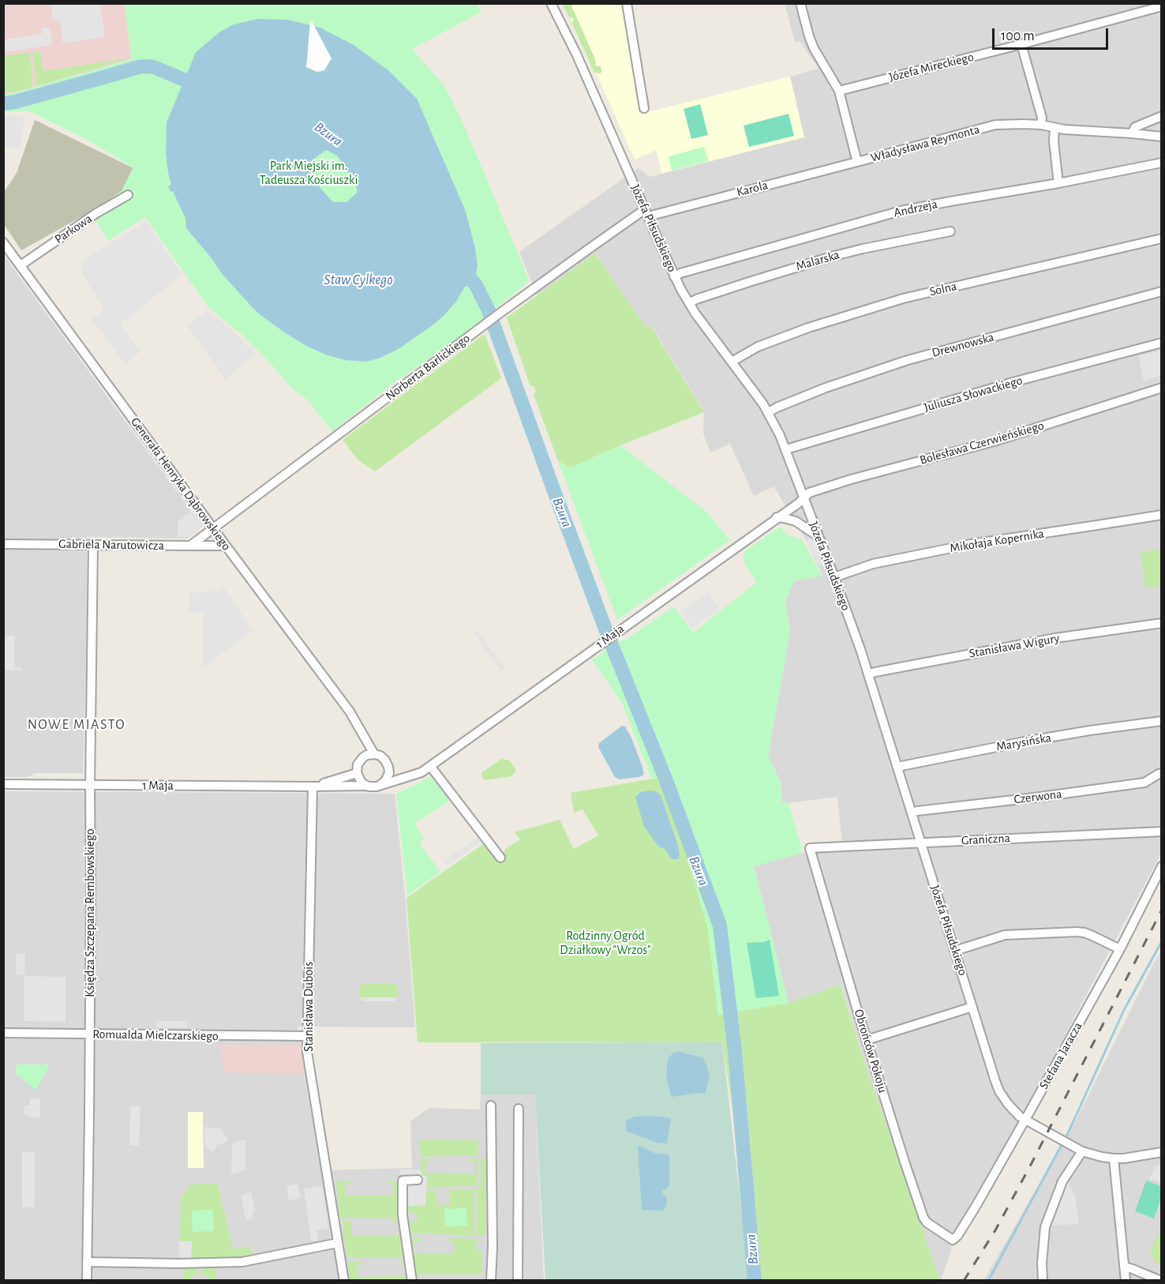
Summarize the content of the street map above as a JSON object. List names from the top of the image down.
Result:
{
  "streets": {
    "street": [
      "Józefa Mireckiego",
      "Władysława Reymonta",
      "Karola",
      "Andrzeja",
      "Józefa Piłsudskiego",
      "Parkowa",
      "Malarska",
      "Solna",
      "Drewnowska",
      "Norberta Barlickiego",
      "Juliusza Słowackiego",
      "Bolesława Czerwieńskiego",
      "Generała Henryka Dąbrowskiego",
      "Mikołaja Kopernika",
      "Gabriela Narutowicza",
      "1 Maja",
      "Stanisława Wigury",
      "Marysińska",
      "Czerwona",
      "Graniczna",
      "Księdza Szczepana Rembowskiego",
      "Stanisława Dubois",
      "Romualda Mielczarskiego",
      "Obrońców Pokoju",
      "Stefana Jaracza"
    ]
  },
  "crossings": [
    ["Józefa Mireckiego", "Władysława Reymonta"],
    ["Władysława Reymonta", "Karola"],
    ["Karola", "Józefa Piłsudskiego"],
    ["Karola", "Norberta Barlickiego"],
    ["Andrzeja", "Józefa Piłsudskiego"],
    ["Józefa Piłsudskiego", "Malarska"],
    ["Józefa Piłsudskiego", "Solna"],
    ["Józefa Piłsudskiego", "Drewnowska"],
    ["Józefa Piłsudskiego", "Norberta Barlickiego"],
    ["Józefa Piłsudskiego", "Juliusza Słowackiego"],
    ["Józefa Piłsudskiego", "Bolesława Czerwieńskiego"],
    ["Józefa Piłsudskiego", "Mikołaja Kopernika"],
    ["Józefa Piłsudskiego", "1 Maja"],
    ["Józefa Piłsudskiego", "Stanisława Wigury"],
    ["Józefa Piłsudskiego", "Marysińska"],
    ["Józefa Piłsudskiego", "Czerwona"],
    ["Józefa Piłsudskiego", "Graniczna"],
    ["Józefa Piłsudskiego", "Stefana Jaracza"],
    ["Parkowa", "Generała Henryka Dąbrowskiego"],
    ["Norberta Barlickiego", "Generała Henryka Dąbrowskiego"],
    ["Bolesława Czerwieńskiego", "1 Maja"],
    ["Generała Henryka Dąbrowskiego", "Gabriela Narutowicza"],
    ["Generała Henryka Dąbrowskiego", "1 Maja"],
    ["Gabriela Narutowicza", "Księdza Szczepana Rembowskiego"],
    ["1 Maja", "Księdza Szczepana Rembowskiego"],
    ["1 Maja", "Stanisława Dubois"],
    ["Graniczna", "Obrońców Pokoju"],
    ["Księdza Szczepana Rembowskiego", "Romualda Mielczarskiego"],
    ["Stanisława Dubois", "Romualda Mielczarskiego"],
    ["Obrońców Pokoju", "Stefana Jaracza"]
  ],
  "districts": ["NOWE MIASTO"],
  "water": ["Bzura", "Staw Cylkego"],
  "parks": ["Park Miejski im. Tadeusza Kościuszki", "Rodzinny Ogród Działkowy \"Wrzos\""],
  "scale_bar": "100 m"
}
